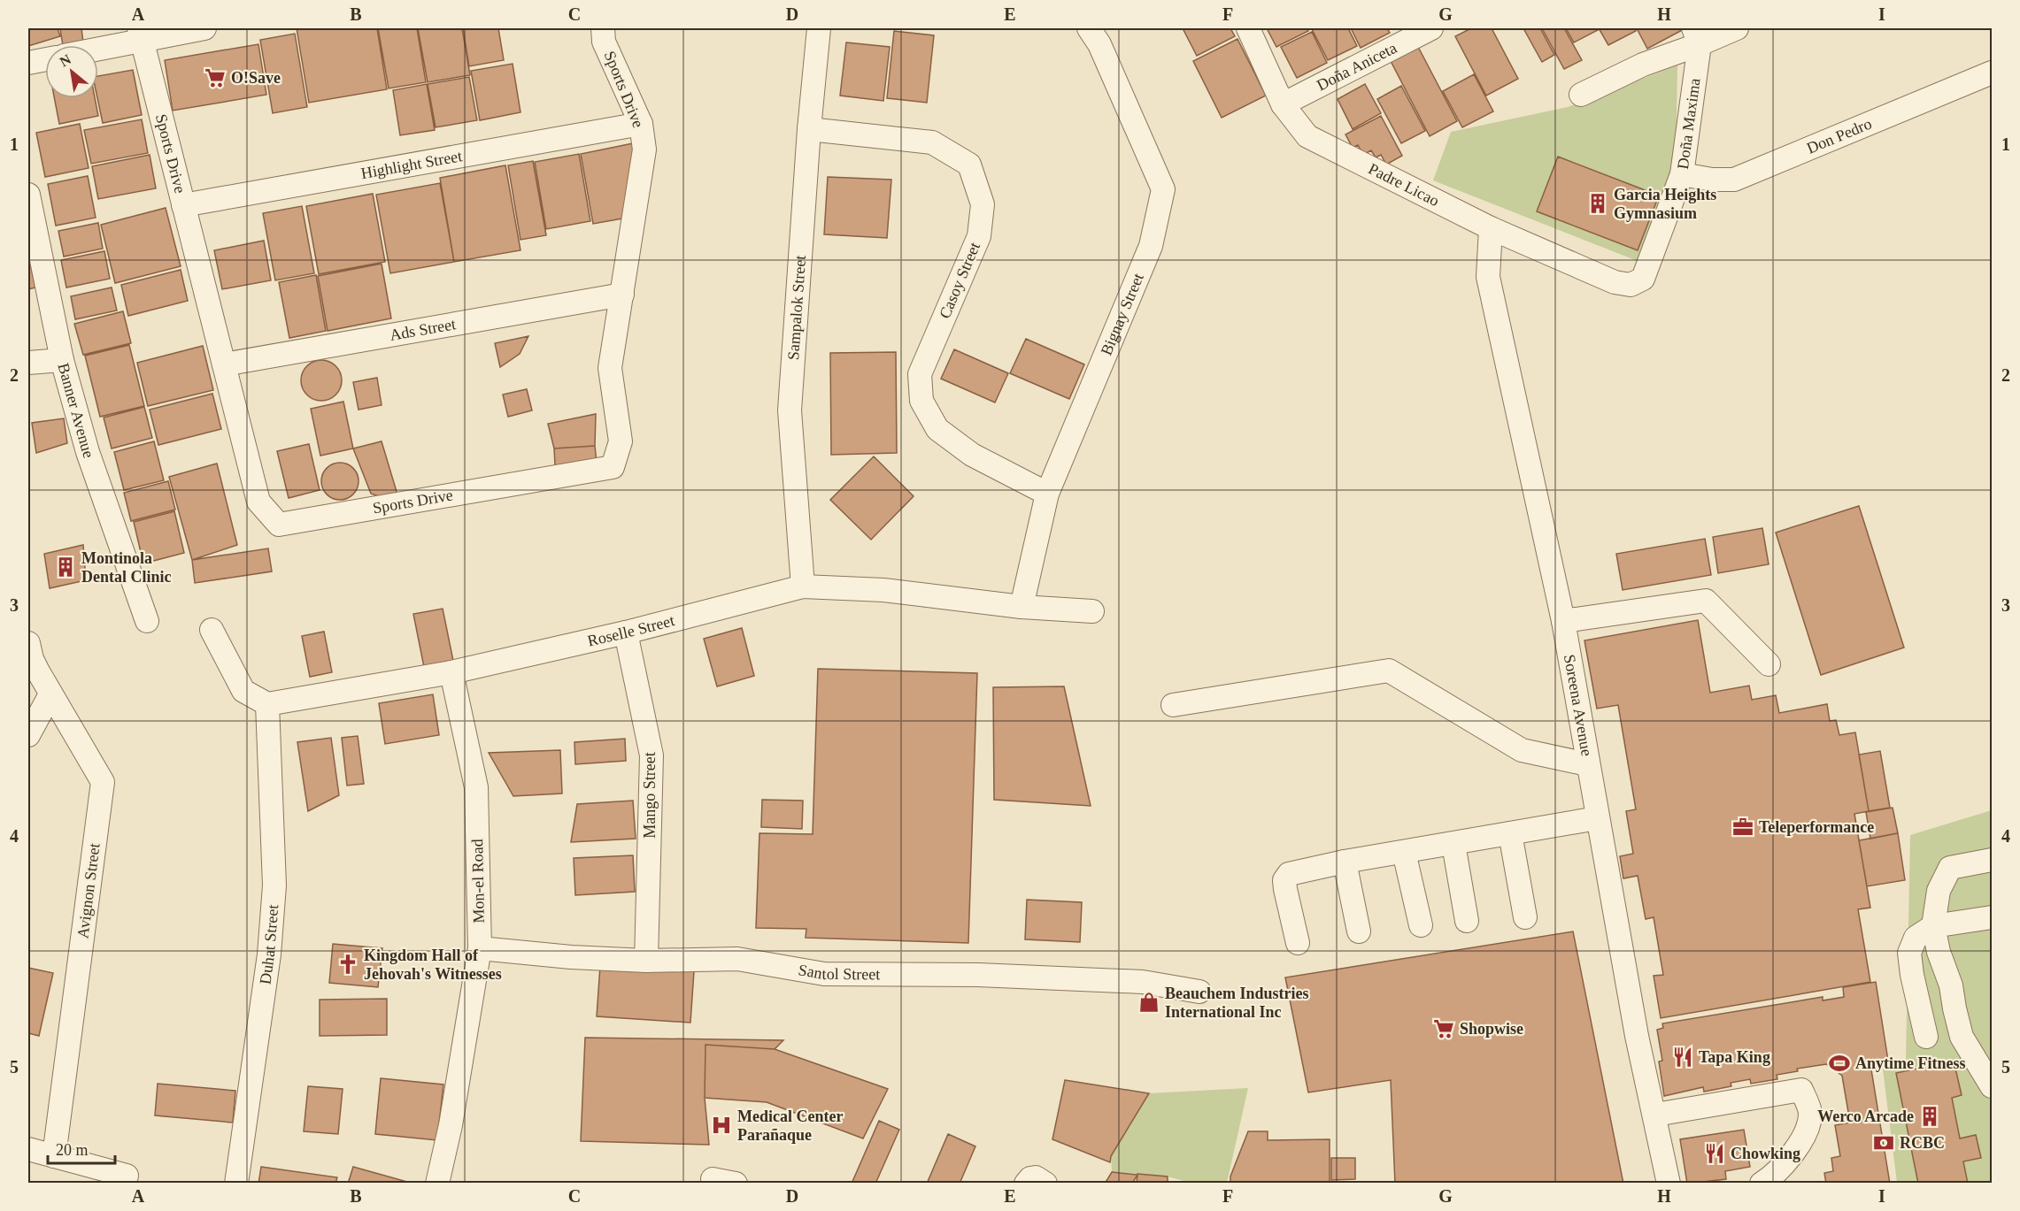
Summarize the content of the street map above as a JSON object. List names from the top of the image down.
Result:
{
  "streets": {
    "street": [
      "Doña Aniceta",
      "Sports Drive",
      "Doña Maxima",
      "Don Pedro",
      "Highlight Street",
      "Padre Licao",
      "Casoy Street",
      "Sampalok Street",
      "Bignay Street",
      "Ads Street",
      "Banner Avenue",
      "Roselle Street",
      "Soreena Avenue",
      "Mango Street",
      "Mon-el Road",
      "Avignon Street",
      "Duhat Street",
      "Santol Street"
    ]
  },
  "crossings": [
    ["Doña Aniceta", "Padre Licao"],
    ["Sports Drive", "Highlight Street"],
    ["Sports Drive", "Ads Street"],
    ["Doña Maxima", "Don Pedro"],
    ["Doña Maxima", "Padre Licao"],
    ["Padre Licao", "Soreena Avenue"],
    ["Casoy Street", "Sampalok Street"],
    ["Casoy Street", "Bignay Street"],
    ["Sampalok Street", "Roselle Street"],
    ["Bignay Street", "Roselle Street"],
    ["Roselle Street", "Mango Street"],
    ["Roselle Street", "Mon-el Road"],
    ["Roselle Street", "Duhat Street"],
    ["Mango Street", "Santol Street"],
    ["Mon-el Road", "Santol Street"]
  ],
  "places": {
    "supermarket": ["O!Save", "Shopwise"],
    "building": ["Garcia Heights Gymnasium", "Montinola Dental Clinic", "Werco Arcade"],
    "office": ["Teleperformance"],
    "church": ["Kingdom Hall of Jehovah's Witnesses"],
    "shop": ["Beauchem Industries International Inc"],
    "restaurant": ["Tapa King", "Chowking"],
    "sports": ["Anytime Fitness"],
    "hospital": ["Medical Center Parañaque"],
    "bank": ["RCBC"]
  },
  "scale_bar": "20 m",
  "north": "top left",
  "grid": {
    "columns": [
      "A",
      "B",
      "C",
      "D",
      "E",
      "F",
      "G",
      "H",
      "I"
    ],
    "rows": [
      "1",
      "2",
      "3",
      "4",
      "5"
    ]
  }
}
